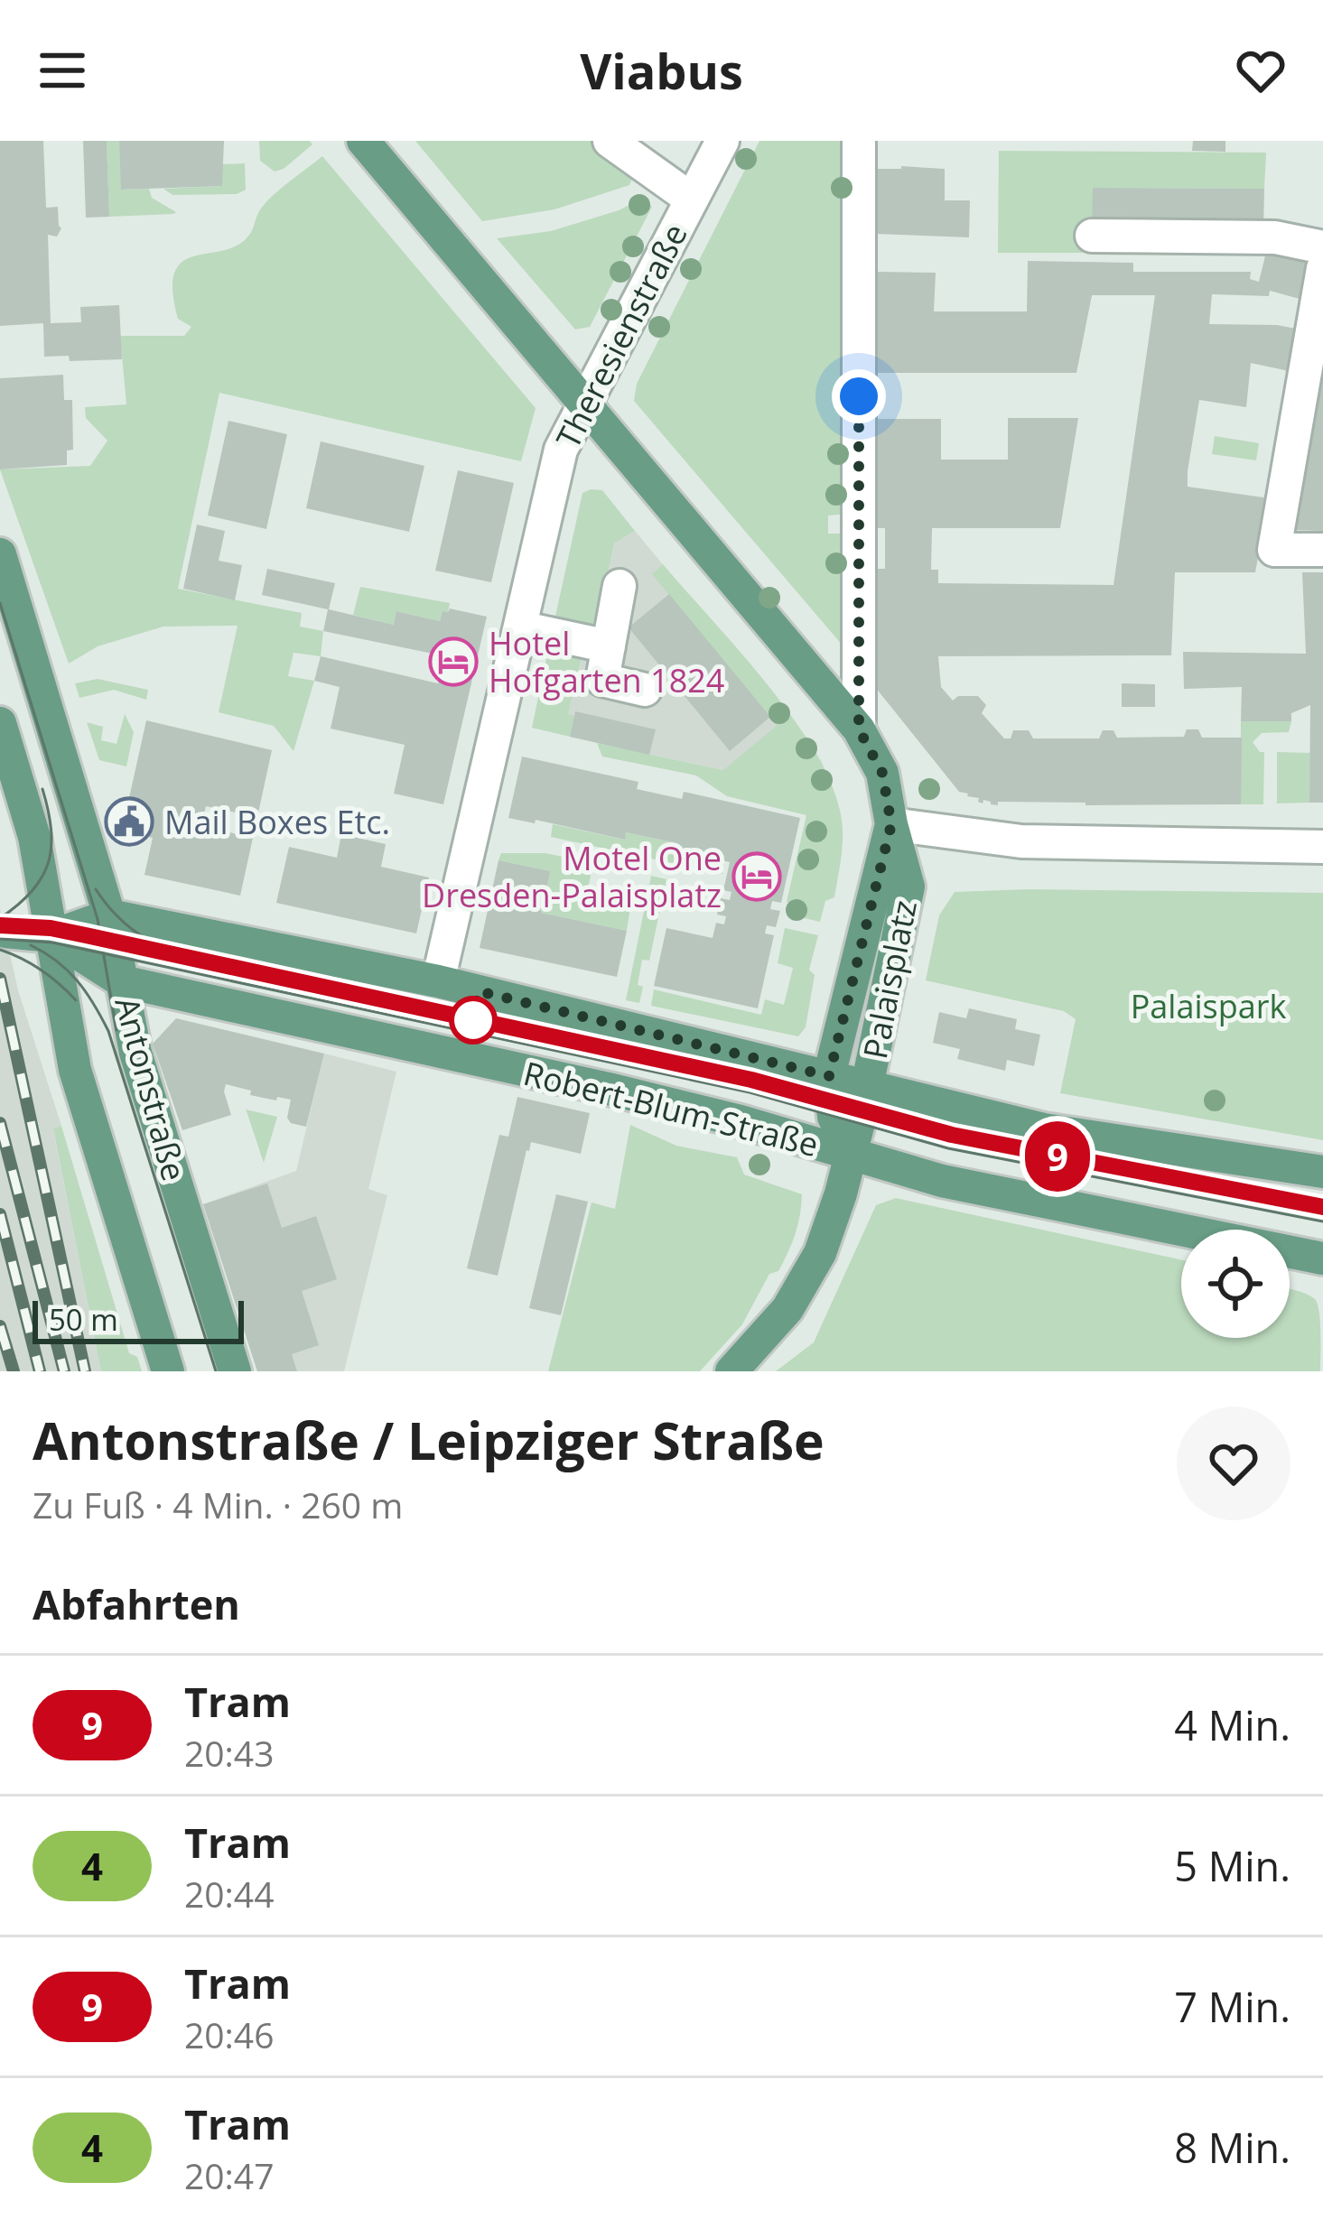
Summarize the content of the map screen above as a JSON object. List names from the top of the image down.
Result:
{
  "streets": {
    "main road": ["Palaisplatz", "Antonstraße", "Robert-Blum-Straße"],
    "street": ["Theresienstraße"]
  },
  "crossings": [
    ["Theresienstraße", "Robert-Blum-Straße"],
    ["Palaisplatz", "Robert-Blum-Straße"],
    ["Antonstraße", "Robert-Blum-Straße"]
  ],
  "parks": ["Palaispark"],
  "places": {
    "hotel": ["Hotel Hofgarten 1824", "Motel One Dresden-Palaisplatz"],
    "public building": ["Mail Boxes Etc."]
  },
  "lines": ["tram line 9"],
  "scale_bar": "50 m",
  "page": {
    "header": "Viabus",
    "on_map": "9",
    "scale": "50 m",
    "heading": [
      ["Antonstraße / Leipziger Straße", "Zu Fuß · 4 Min. · 260 m"],
      "Abfahrten"
    ],
    "list": [
      {
        "mark": "9",
        "name": "Tram",
        "note": "20:43",
        "value": "4 Min."
      },
      {
        "mark": "4",
        "name": "Tram",
        "note": "20:44",
        "value": "5 Min."
      },
      {
        "mark": "9",
        "name": "Tram",
        "note": "20:46",
        "value": "7 Min."
      },
      {
        "mark": "4",
        "name": "Tram",
        "note": "20:47",
        "value": "8 Min."
      }
    ]
  }
}
